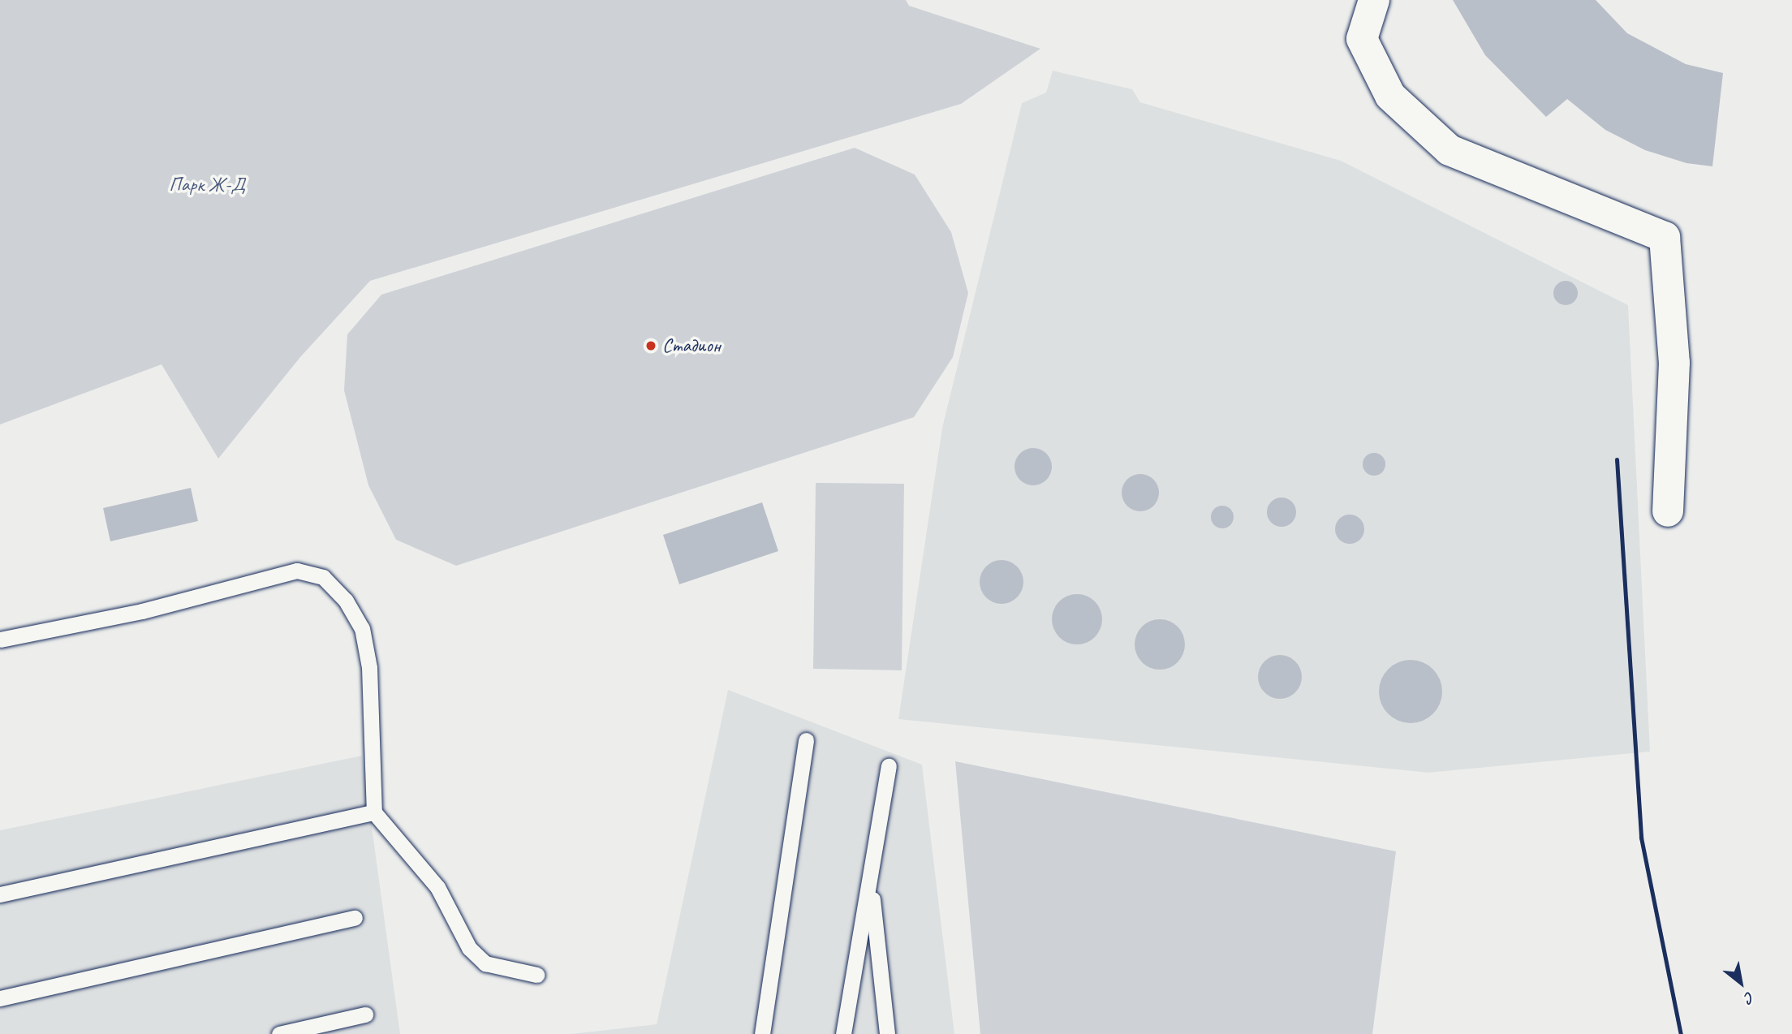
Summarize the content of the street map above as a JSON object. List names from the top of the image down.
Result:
{
  "parks": ["Парк Ж-Д"],
  "places": ["Стадион"],
  "north": "bottom right"
}
